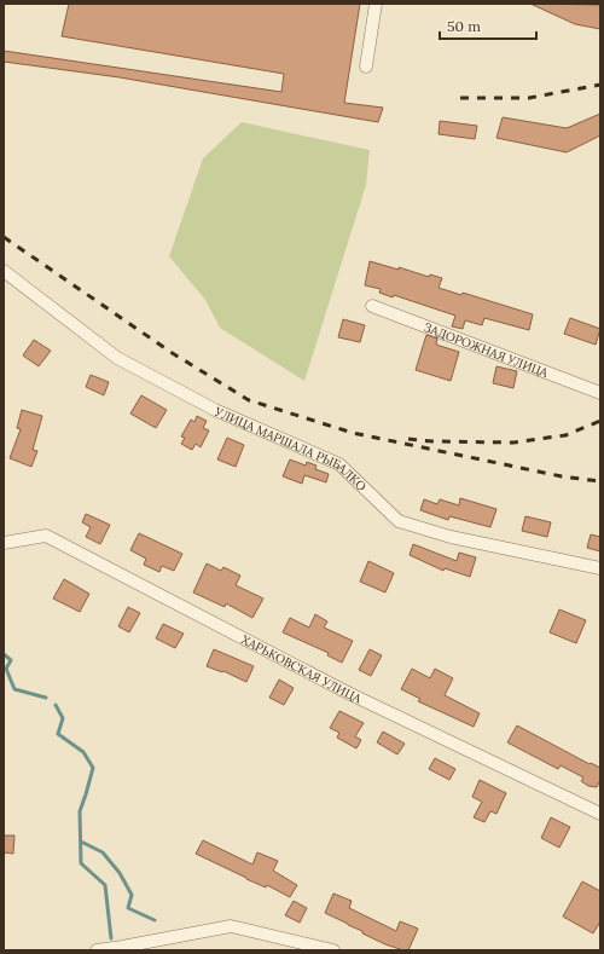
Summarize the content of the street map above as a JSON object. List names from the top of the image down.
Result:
{
  "streets": {
    "street": ["ЗАДОРОЖНАЯ УЛИЦА", "УЛИЦА МАРШАЛА РЫБАЛКО", "ХАРЬКОВСКАЯ УЛИЦА"]
  },
  "scale_bar": "50 m"
}
